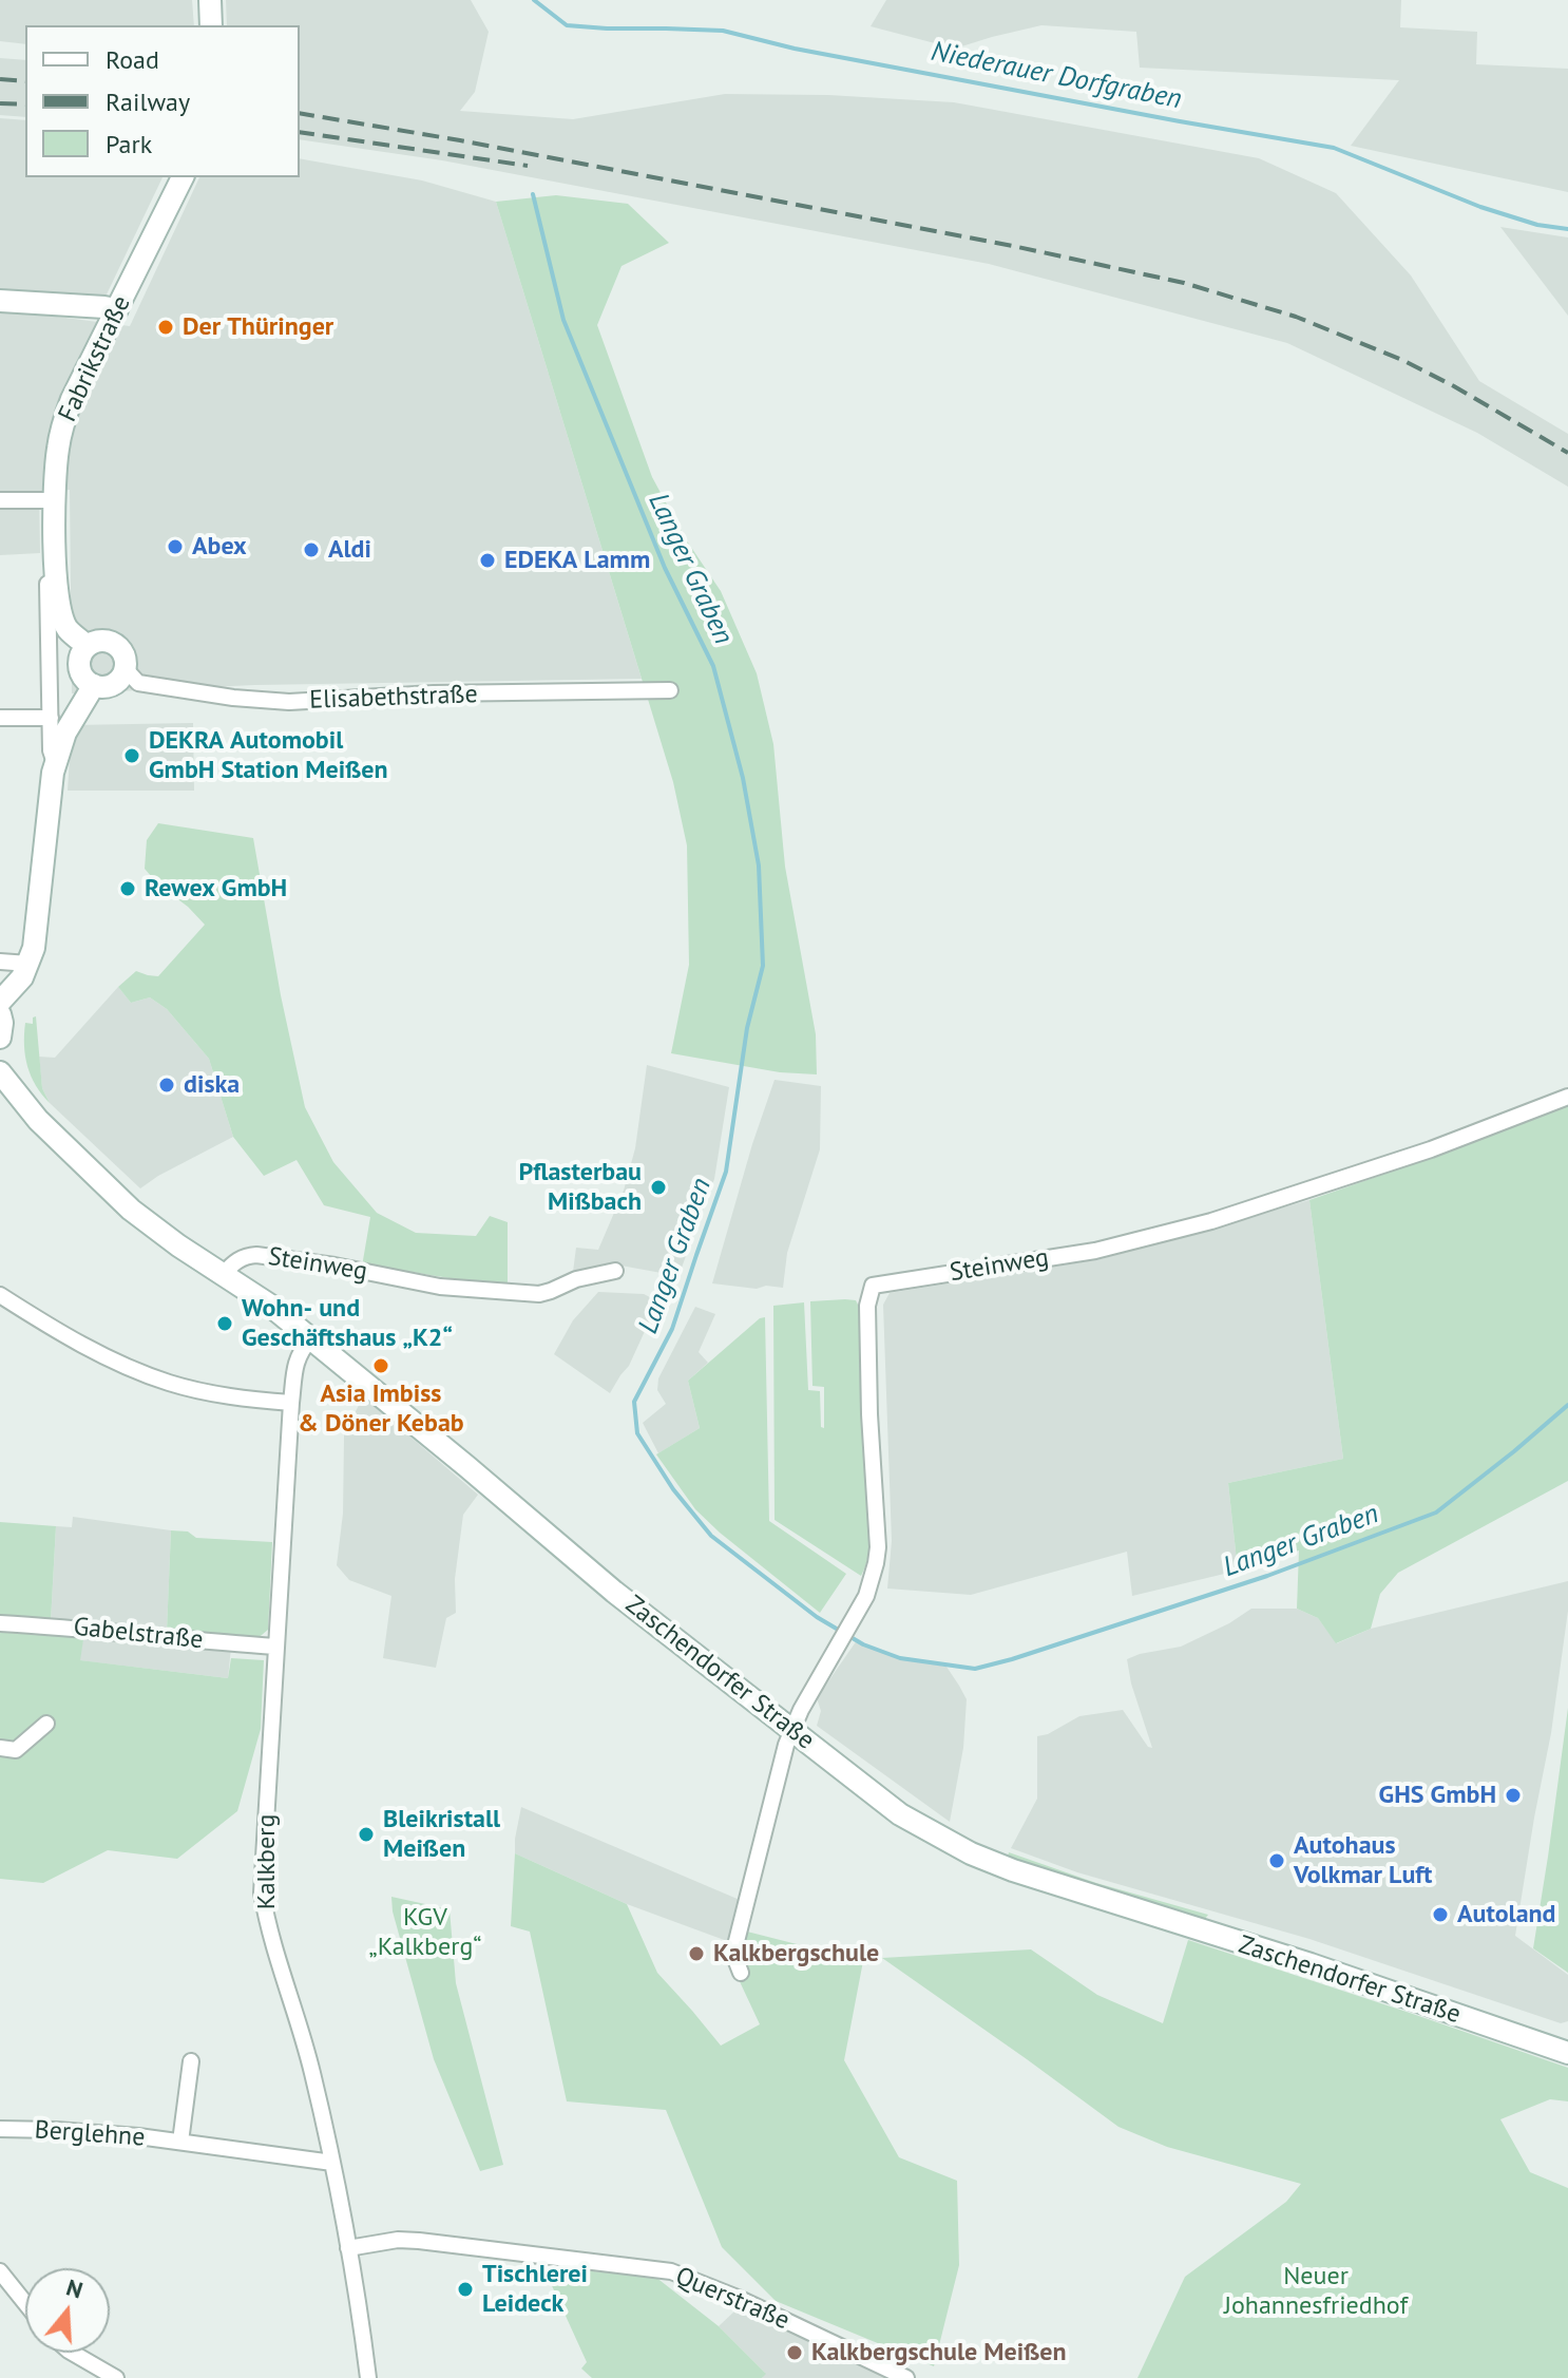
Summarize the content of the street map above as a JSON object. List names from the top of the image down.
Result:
{
  "streets": {
    "street": [
      "Fabrikstraße",
      "Elisabethstraße",
      "Steinweg",
      "Gabelstraße",
      "Zaschendorfer Straße",
      "Kalkberg",
      "Berglehne",
      "Querstraße"
    ]
  },
  "crossings": [
    ["Fabrikstraße", "Elisabethstraße"],
    ["Steinweg", "Zaschendorfer Straße"],
    ["Gabelstraße", "Kalkberg"],
    ["Zaschendorfer Straße", "Kalkberg"],
    ["Kalkberg", "Berglehne"],
    ["Kalkberg", "Querstraße"]
  ],
  "water": ["Niederauer Dorfgraben", "Langer Graben"],
  "parks": ["KGV „Kalkberg“", "Neuer Johannesfriedhof"],
  "places": [
    "Der Thüringer",
    "Abex",
    "Aldi",
    "EDEKA Lamm",
    "DEKRA Automobil GmbH Station Meißen",
    "Rewex GmbH",
    "diska",
    "Pflasterbau Mißbach",
    "Wohn- und Geschäftshaus „K2“",
    "Asia Imbiss & Döner Kebab",
    "GHS GmbH",
    "Bleikristall Meißen",
    "Autohaus Volkmar Luft",
    "Autoland",
    "Kalkbergschule",
    "Tischlerei Leideck",
    "Kalkbergschule Meißen"
  ],
  "legend": ["Road", "Railway", "Park"],
  "north": "top"
}
